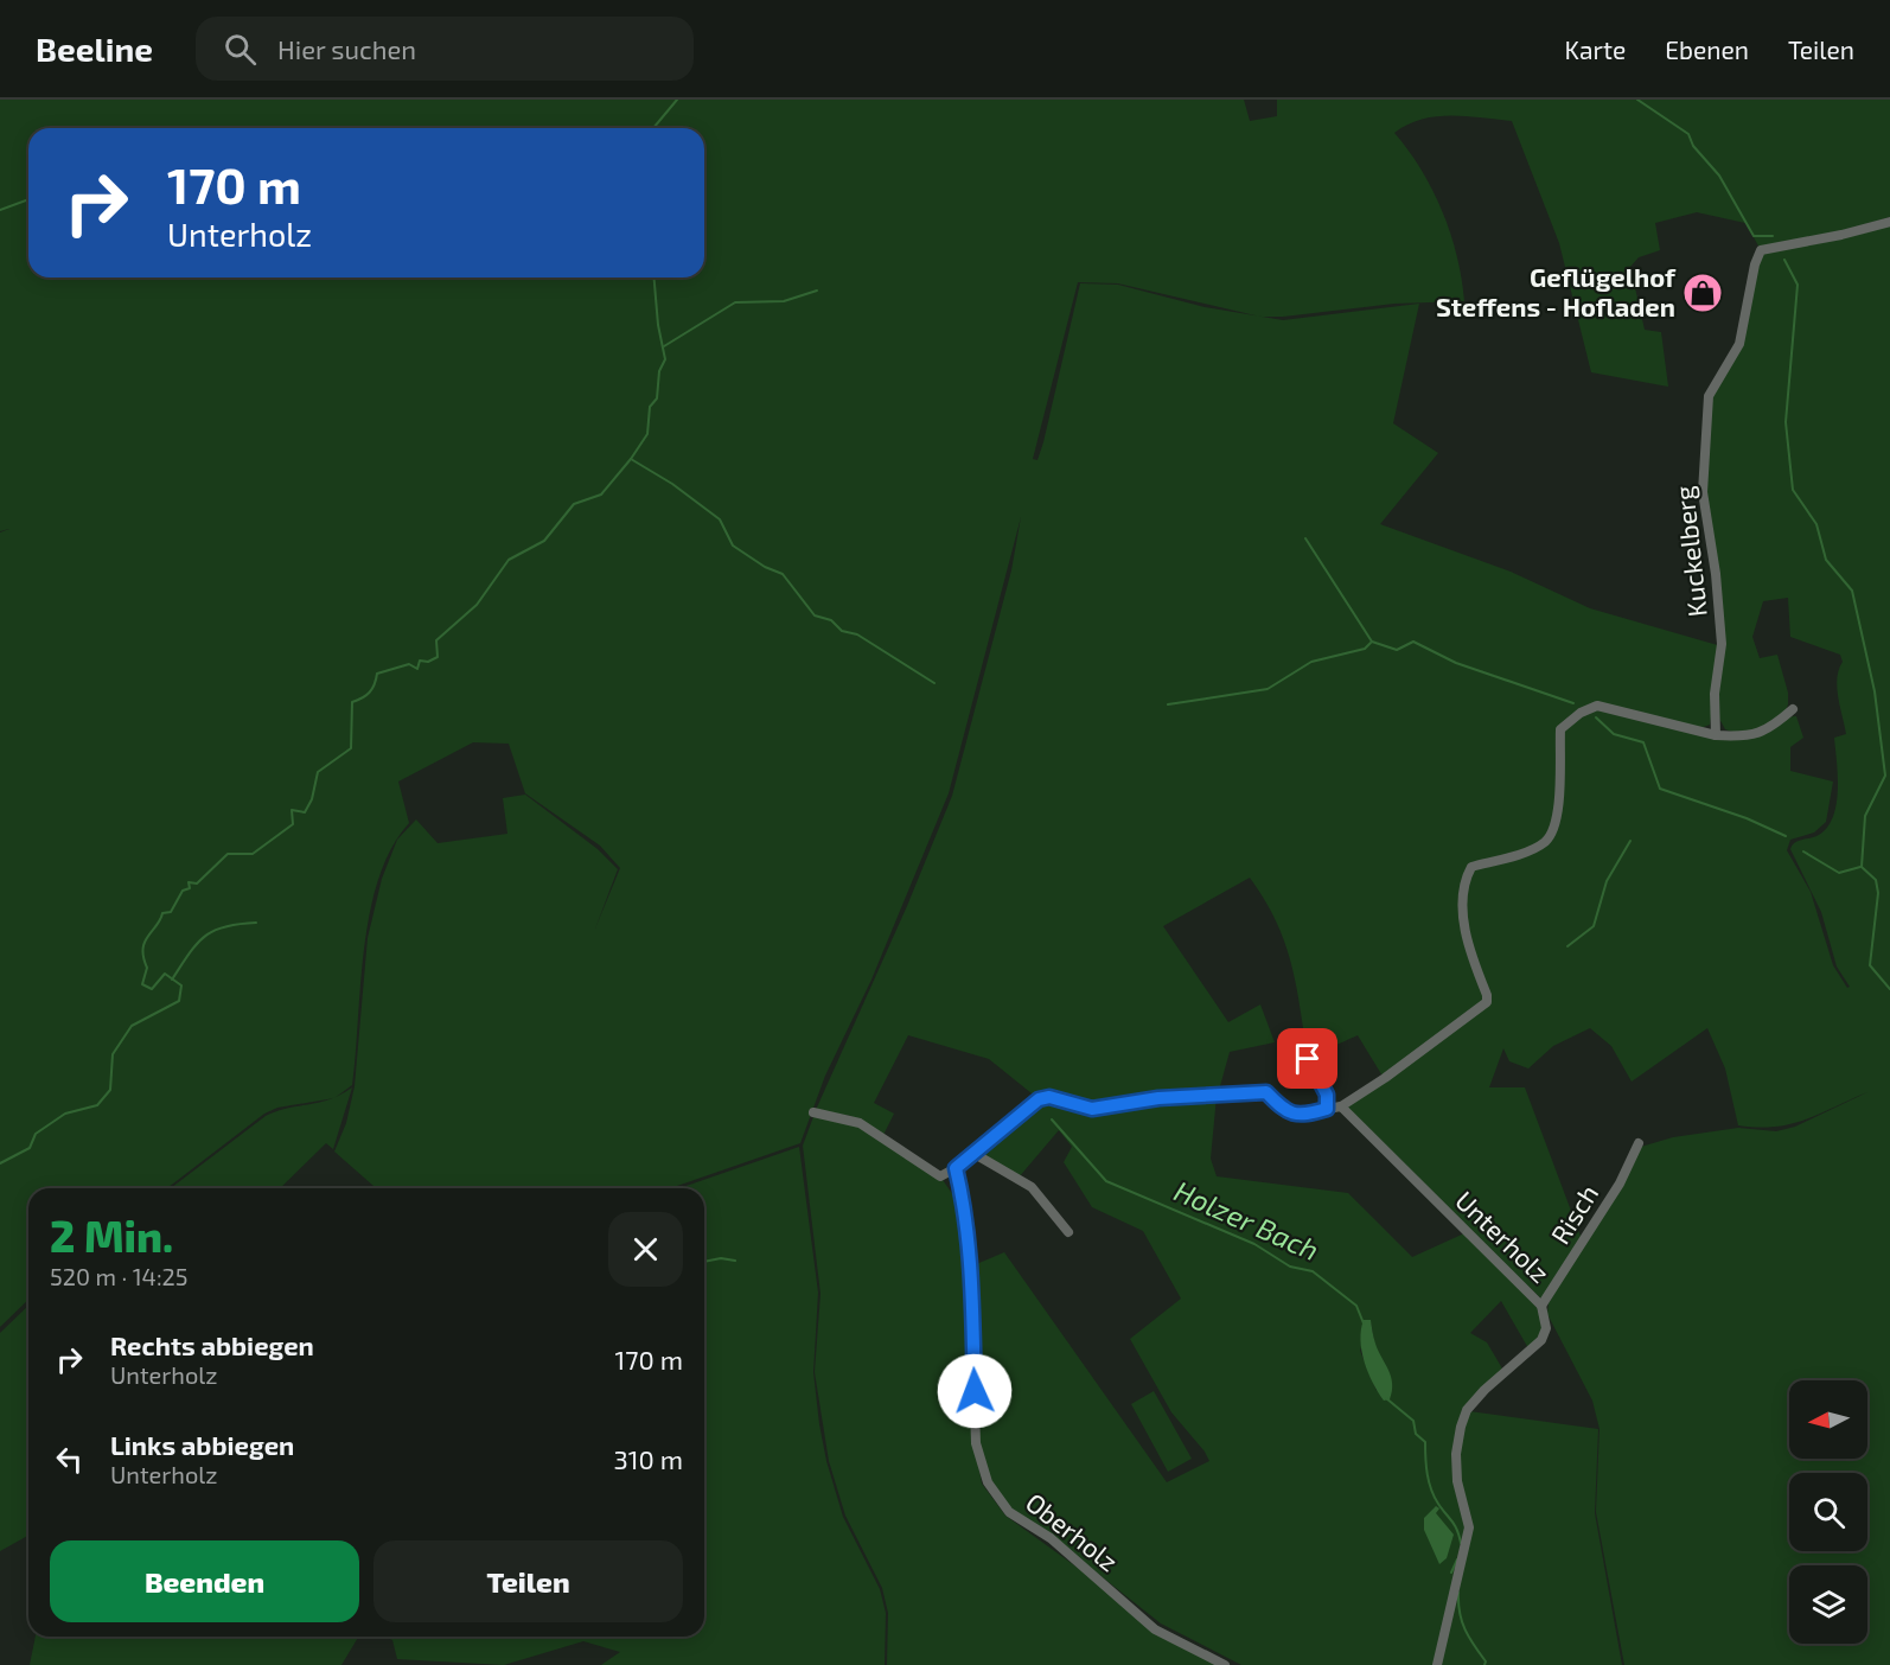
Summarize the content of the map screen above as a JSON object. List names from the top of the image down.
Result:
{
  "streets": {
    "street": [
      "Kuckelberg",
      "Risch",
      "Unterholz",
      "Oberholz"
    ]
  },
  "crossings": [
    ["Risch", "Unterholz"]
  ],
  "water": ["Holzer Bach"],
  "places": {
    "shop": ["Geflügelhof Steffens - Hofladen"]
  },
  "north": "left",
  "page": {
    "header": "Beeline",
    "search": "Hier suchen",
    "nav": ["Karte", "Ebenen", "Teilen"],
    "turn": ["170 m", "Unterholz"],
    "heading": ["2 Min.", "520 m · 14:25"],
    "list": [
      {
        "name": "Rechts abbiegen",
        "note": "Unterholz",
        "value": "170 m"
      },
      {
        "name": "Links abbiegen",
        "note": "Unterholz",
        "value": "310 m"
      }
    ],
    "buttons": ["Beenden", "Teilen"]
  }
}
